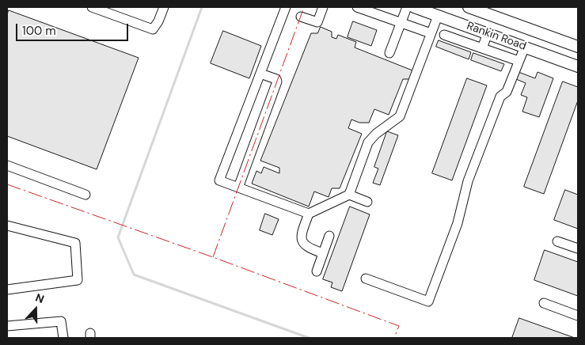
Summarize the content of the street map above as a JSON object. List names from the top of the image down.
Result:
{
  "streets": {
    "main road": ["Rankin Road"]
  },
  "scale_bar": "100 m",
  "north": "top"
}
